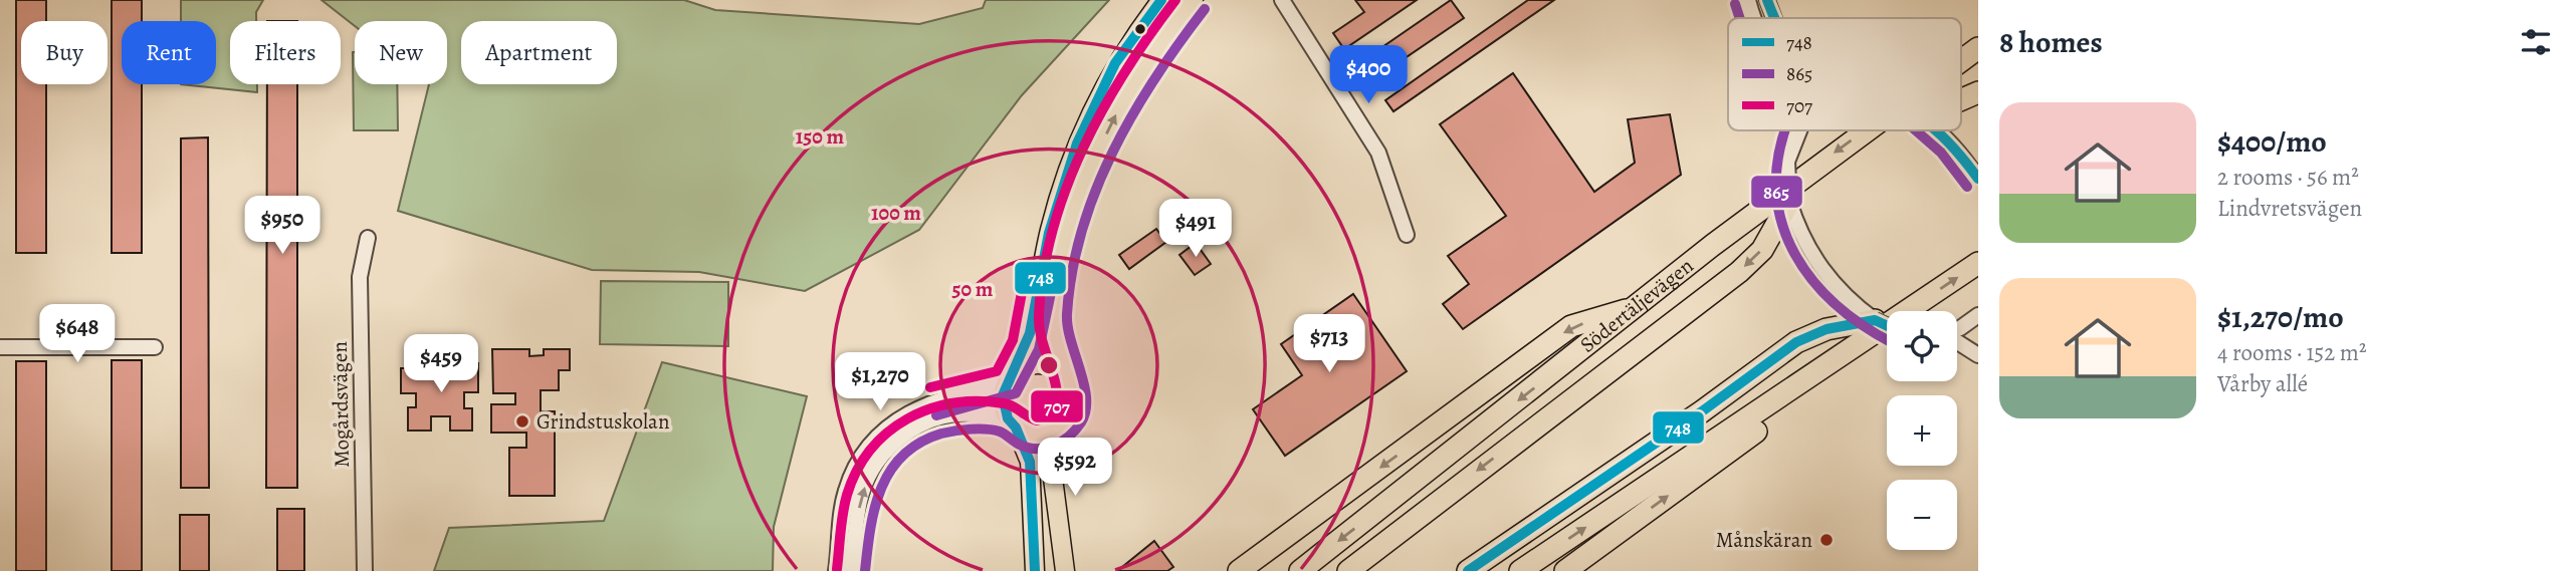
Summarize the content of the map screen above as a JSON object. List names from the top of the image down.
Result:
{
  "streets": {
    "highway": ["Södertäljevägen"],
    "street": ["Mogårdsvägen"]
  },
  "places": ["Grindstuskolan", "Månskäran"],
  "lines": ["transit line 748", "transit line 707", "transit line 865"],
  "legend": ["748", "865", "707"],
  "page": {
    "heading": "8 homes",
    "chip": [
      "Buy",
      "Rent",
      "Filters",
      "New",
      "Apartment"
    ],
    "price": [
      "$400",
      "$950",
      "$491",
      "$648",
      "$713",
      "$459",
      "$1,270",
      "$592"
    ],
    "list": [
      {
        "name": "$400/mo",
        "note": "2 rooms · 56 m² · Lindvretsvägen"
      },
      {
        "name": "$1,270/mo",
        "note": "4 rooms · 152 m² · Vårby allé"
      }
    ],
    "map_buttons": ["+", "−"]
  },
  "rings": ["150 m", "100 m", "50 m"]
}
